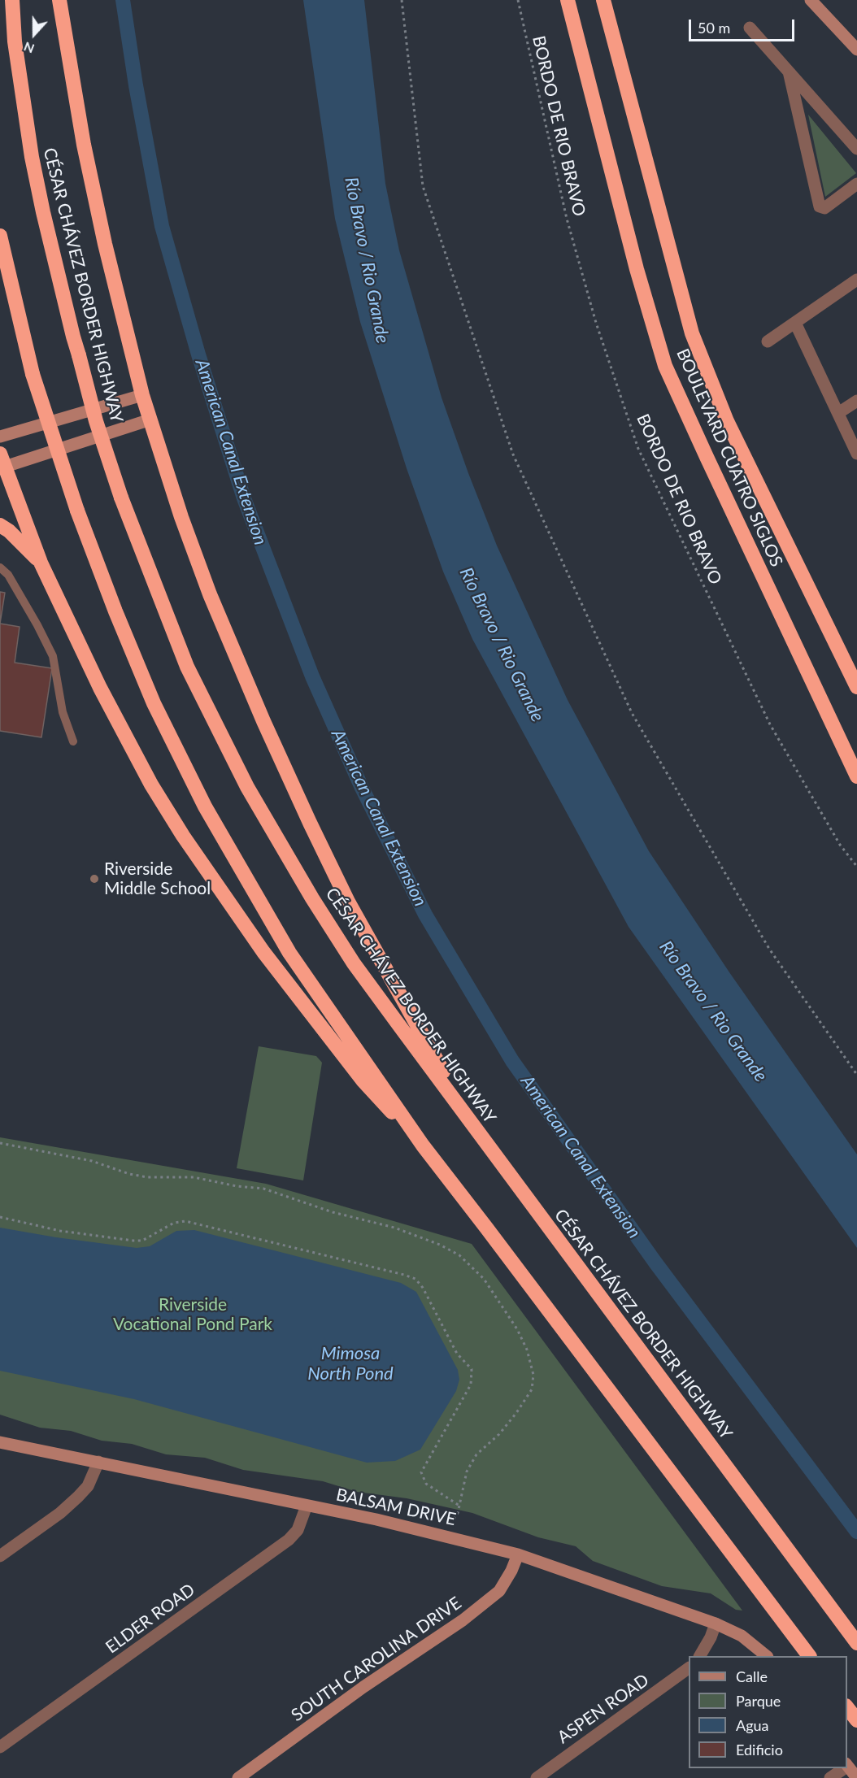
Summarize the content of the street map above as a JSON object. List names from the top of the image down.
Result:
{
  "streets": {
    "highway": ["CÉSAR CHÁVEZ BORDER HIGHWAY", "BOULEVARD CUATRO SIGLOS"],
    "street": [
      "BALSAM DRIVE",
      "ELDER ROAD",
      "SOUTH CAROLINA DRIVE",
      "ASPEN ROAD"
    ],
    "path": ["BORDO DE RIO BRAVO"]
  },
  "crossings": [
    ["BALSAM DRIVE", "ELDER ROAD"],
    ["BALSAM DRIVE", "SOUTH CAROLINA DRIVE"]
  ],
  "water": ["Río Bravo / Rio Grande", "American Canal Extension", "Mimosa North Pond"],
  "parks": ["Riverside Vocational Pond Park"],
  "places": ["Riverside Middle School"],
  "legend": [
    "Calle",
    "Parque",
    "Agua",
    "Edificio"
  ],
  "scale_bar": "50 m",
  "north": "bottom"
}
